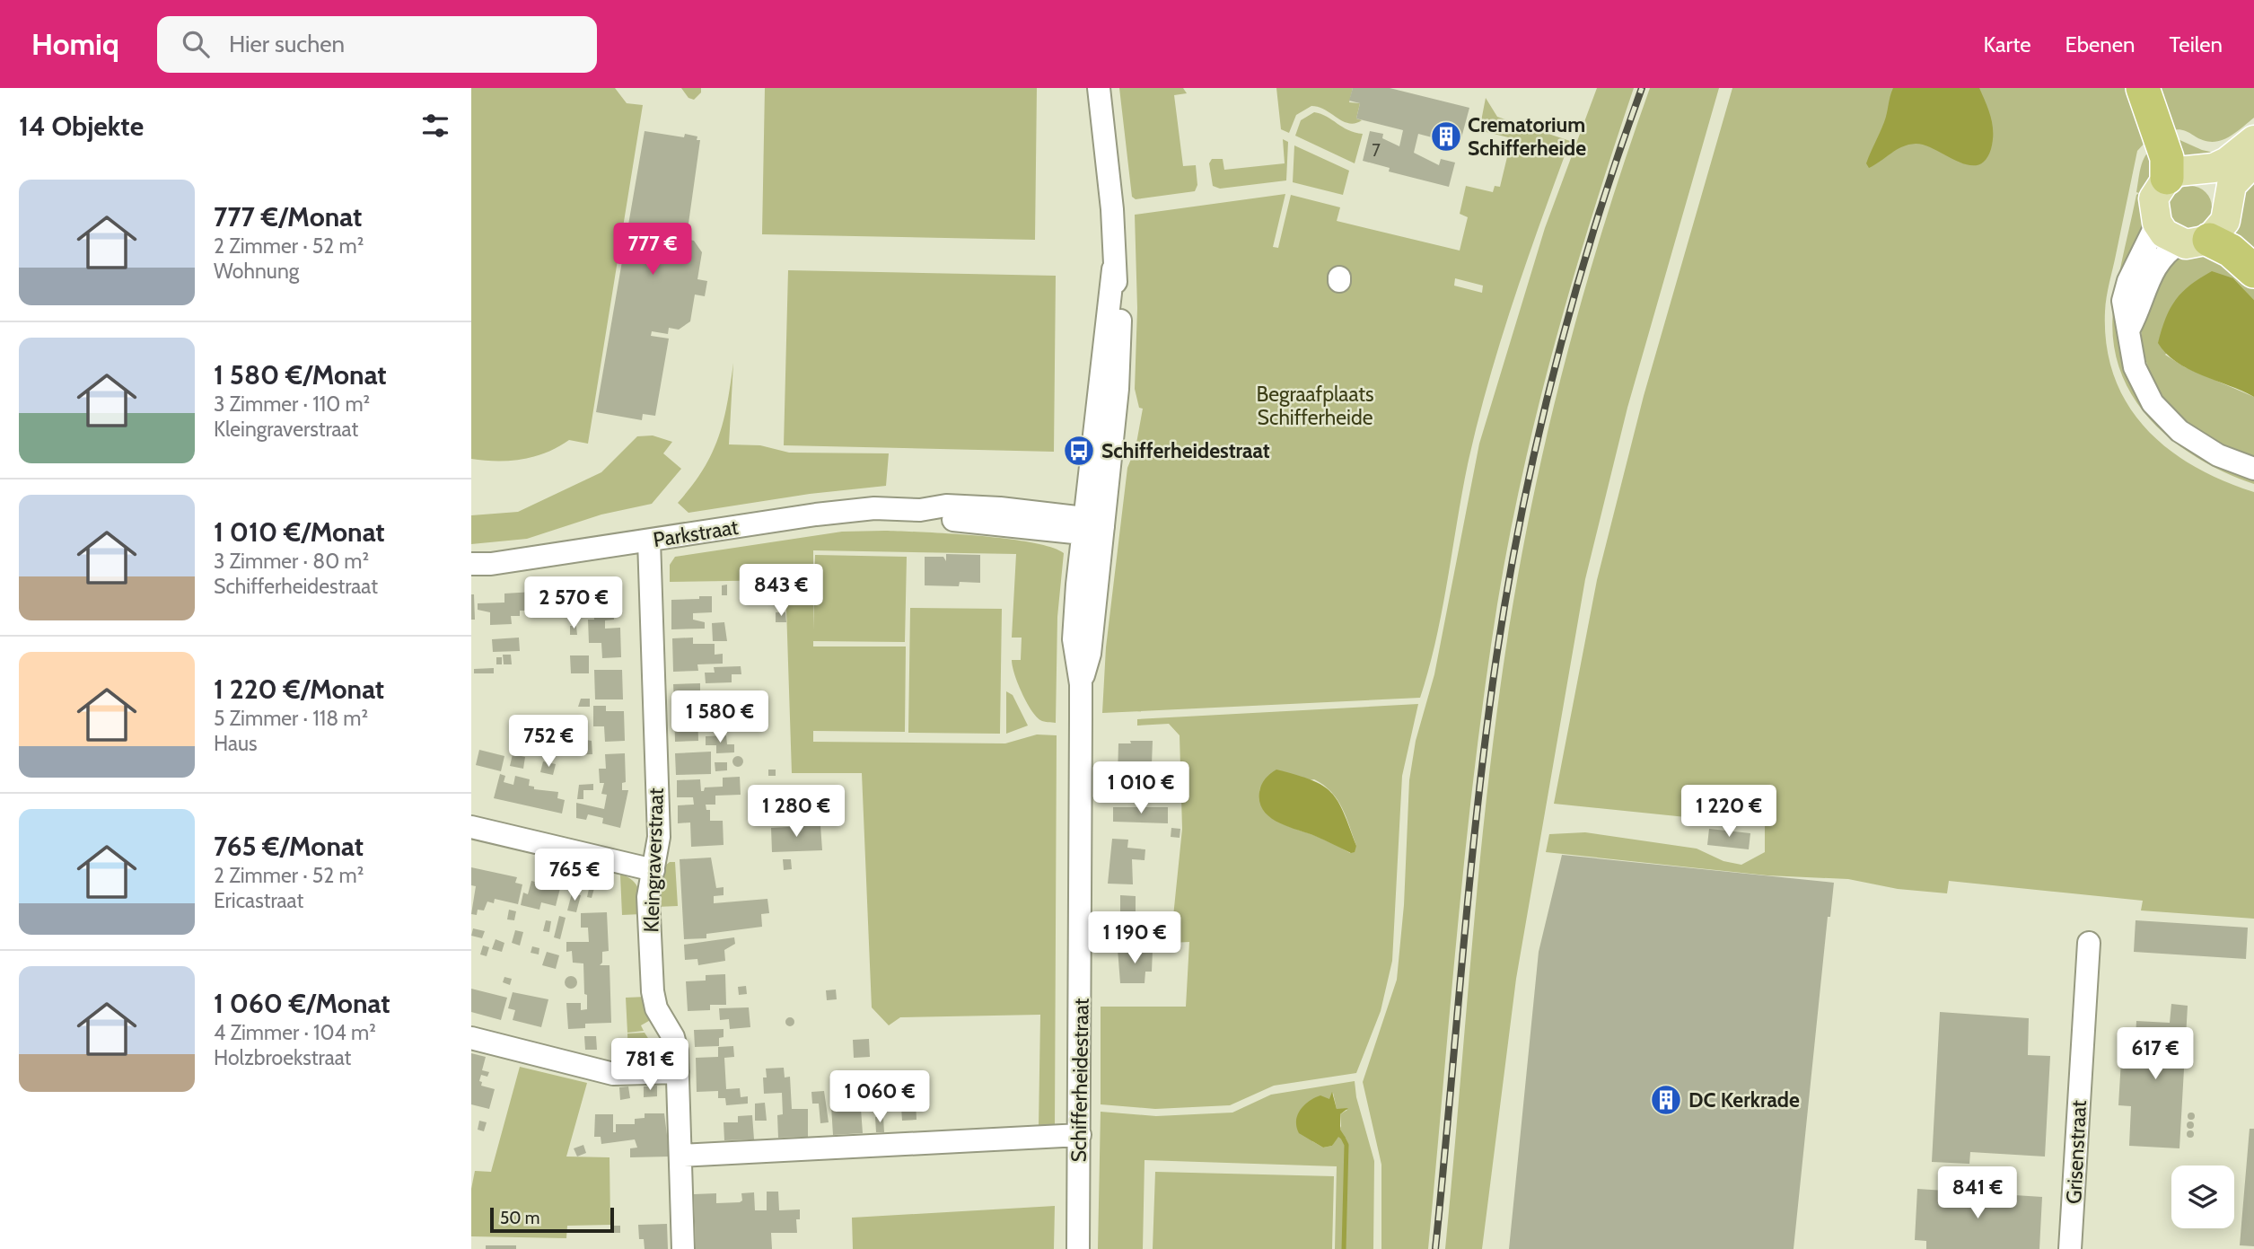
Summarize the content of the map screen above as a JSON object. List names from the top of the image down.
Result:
{
  "streets": {
    "street": [
      "Parkstraat",
      "Kleingraverstraat",
      "Schifferheidestraat",
      "Grisenstraat"
    ]
  },
  "crossings": [
    ["Parkstraat", "Kleingraverstraat"],
    ["Parkstraat", "Schifferheidestraat"]
  ],
  "parks": ["Begraafplaats Schifferheide"],
  "places": {
    "building": ["Crematorium Schifferheide", "DC Kerkrade"],
    "bus stop": ["Schifferheidestraat"]
  },
  "house_numbers": ["7"],
  "scale_bar": "50 m",
  "page": {
    "header": "Homiq",
    "search": "Hier suchen",
    "nav": ["Karte", "Ebenen", "Teilen"],
    "heading": "14 Objekte",
    "list": [
      {
        "name": "777 €/Monat",
        "note": "2 Zimmer · 52 m² · Wohnung"
      },
      {
        "name": "1 580 €/Monat",
        "note": "3 Zimmer · 110 m² · Kleingraverstraat"
      },
      {
        "name": "1 010 €/Monat",
        "note": "3 Zimmer · 80 m² · Schifferheidestraat"
      },
      {
        "name": "1 220 €/Monat",
        "note": "5 Zimmer · 118 m² · Haus"
      },
      {
        "name": "765 €/Monat",
        "note": "2 Zimmer · 52 m² · Ericastraat"
      },
      {
        "name": "1 060 €/Monat",
        "note": "4 Zimmer · 104 m² · Holzbroekstraat"
      }
    ],
    "price": [
      "777 €",
      "843 €",
      "2 570 €",
      "1 580 €",
      "752 €",
      "1 010 €",
      "1 280 €",
      "1 220 €",
      "765 €",
      "1 190 €",
      "617 €",
      "781 €",
      "1 060 €",
      "841 €"
    ],
    "scale": "50 m"
  }
}
